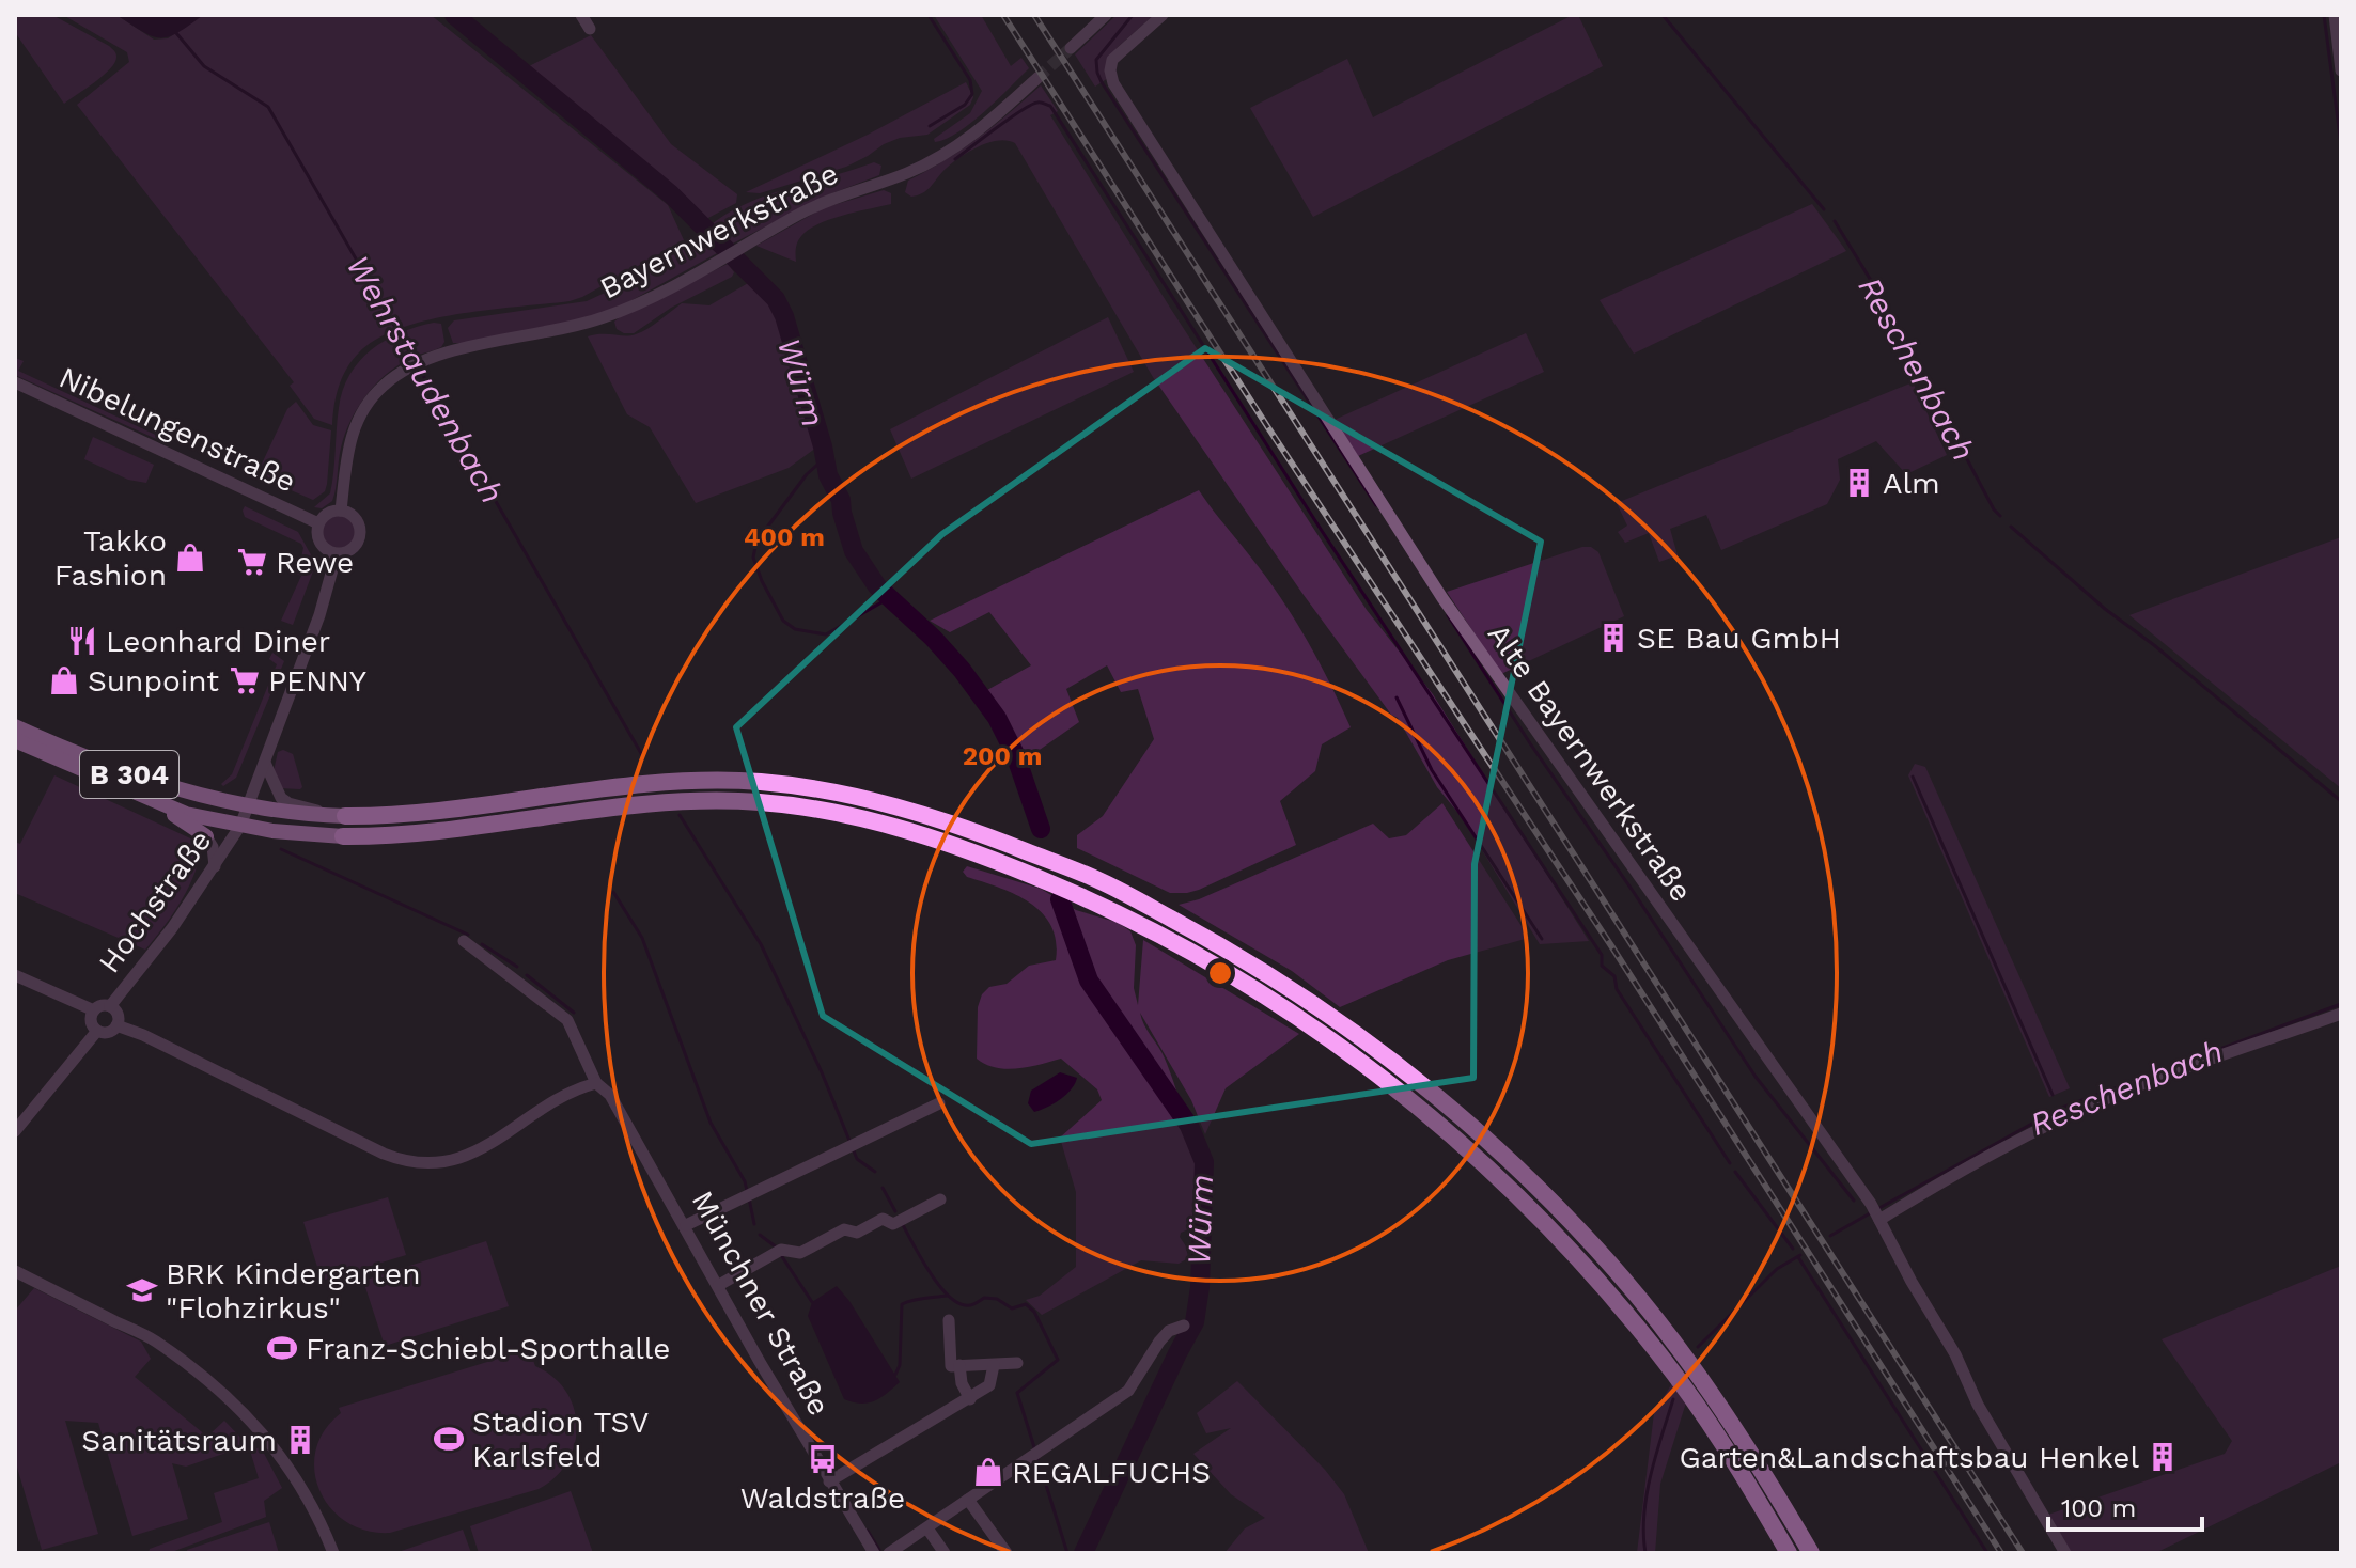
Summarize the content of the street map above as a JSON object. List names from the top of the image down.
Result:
{
  "streets": {
    "highway": ["B 304"],
    "street": [
      "Bayernwerkstraße",
      "Nibelungenstraße",
      "Alte Bayernwerkstraße",
      "Hochstraße",
      "Münchner Straße"
    ]
  },
  "crossings": [
    ["Bayernwerkstraße", "Nibelungenstraße"],
    ["B 304", "Hochstraße"]
  ],
  "water": ["Reschenbach", "Wehrstaudenbach", "Würm"],
  "places": {
    "building": [
      "Alm",
      "SE Bau GmbH",
      "Sanitätsraum",
      "Garten&Landschaftsbau Henkel"
    ],
    "shop": ["Takko Fashion", "Sunpoint", "REGALFUCHS"],
    "supermarket": ["Rewe", "PENNY"],
    "restaurant": ["Leonhard Diner"],
    "school or university": ["BRK Kindergarten \"Flohzirkus\""],
    "sports": ["Franz-Schiebl-Sporthalle", "Stadion TSV Karlsfeld"],
    "bus stop": ["Waldstraße"]
  },
  "scale_bar": "100 m",
  "rings": ["400 m", "200 m"]
}
